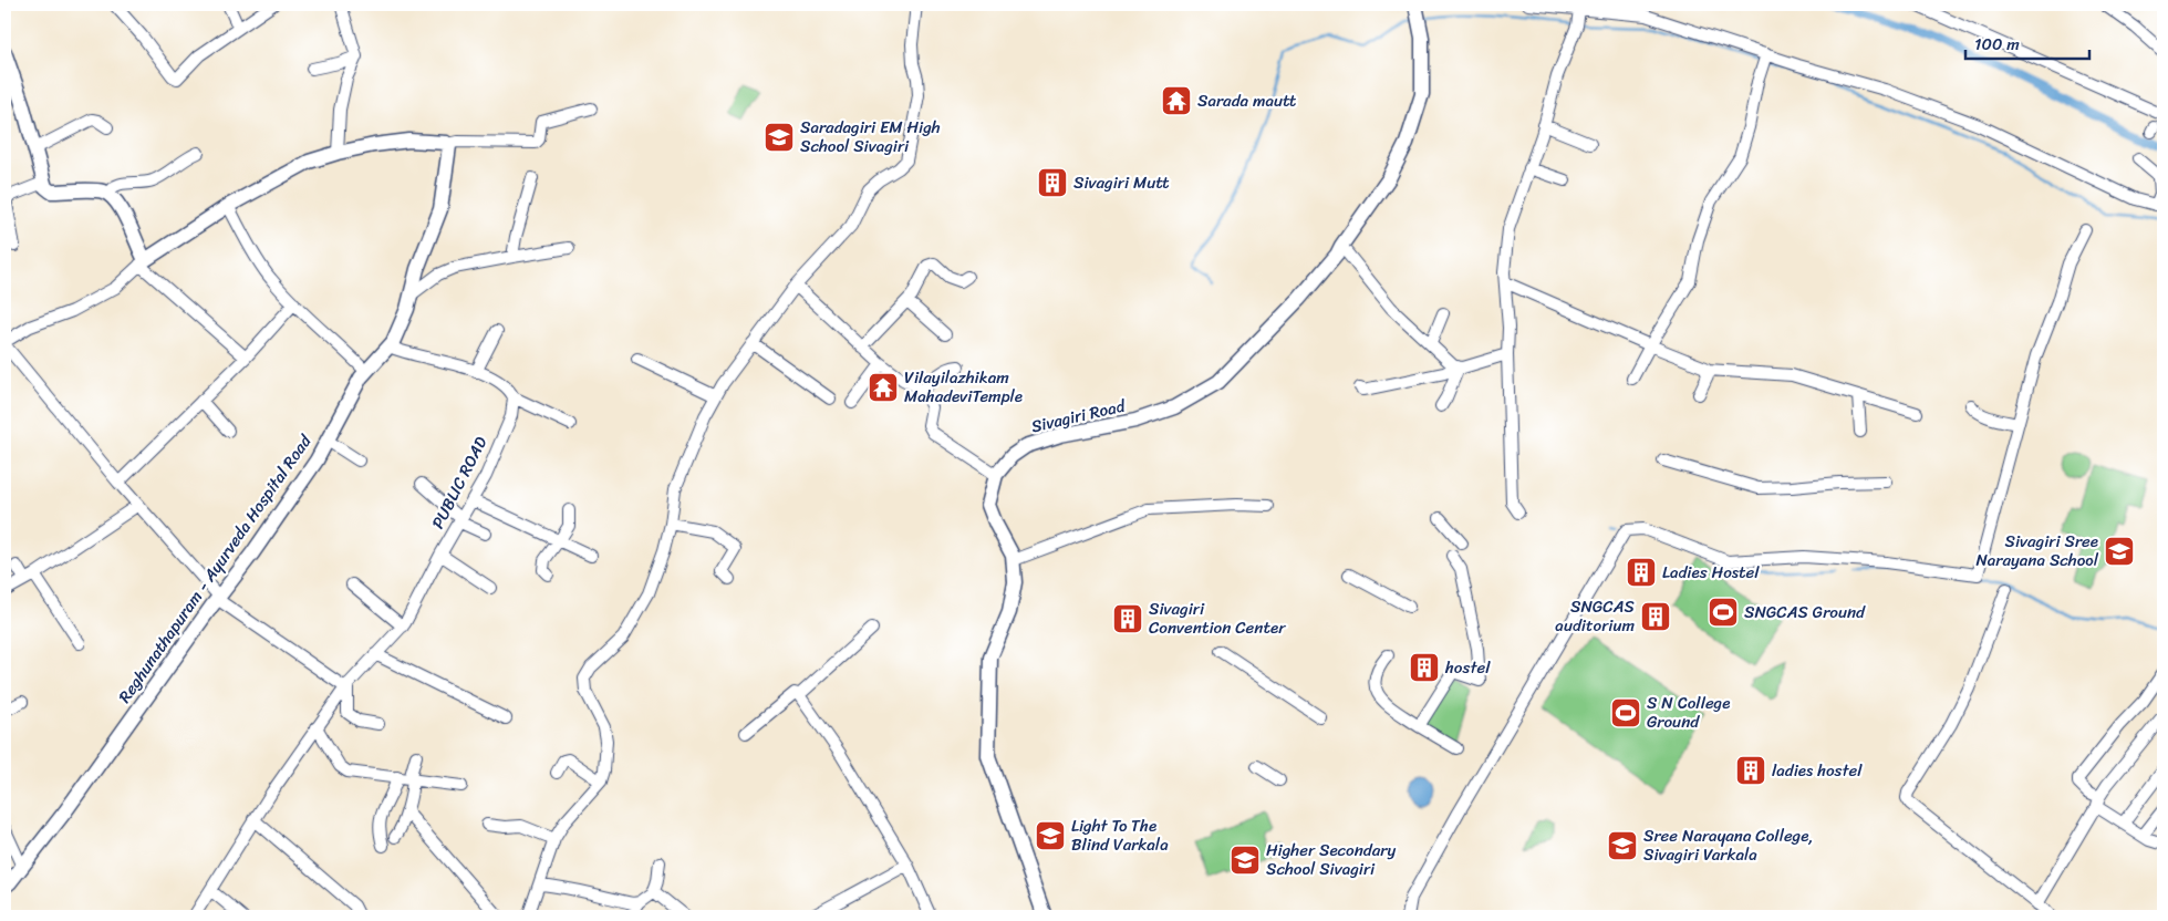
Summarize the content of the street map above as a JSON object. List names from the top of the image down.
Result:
{
  "streets": {
    "main road": ["Sivagiri Road", "Reghunathapuram - Ayurveda Hospital Road"],
    "street": ["PUBLIC ROAD"]
  },
  "places": {
    "temple": ["Sarada mautt", "Vilayilazhikam MahadeviTemple"],
    "school or university": [
      "Saradagiri EM High School Sivagiri",
      "Sivagiri Sree Narayana School",
      "Light To The Blind Varkala",
      "Sree Narayana College, Sivagiri Varkala",
      "Higher Secondary School Sivagiri"
    ],
    "building": [
      "Sivagiri Mutt",
      "Ladies Hostel",
      "SNGCAS auditorium",
      "Sivagiri Convention Center",
      "hostel",
      "ladies hostel"
    ],
    "sports": ["SNGCAS Ground", "S N College Ground"]
  },
  "scale_bar": "100 m"
}
